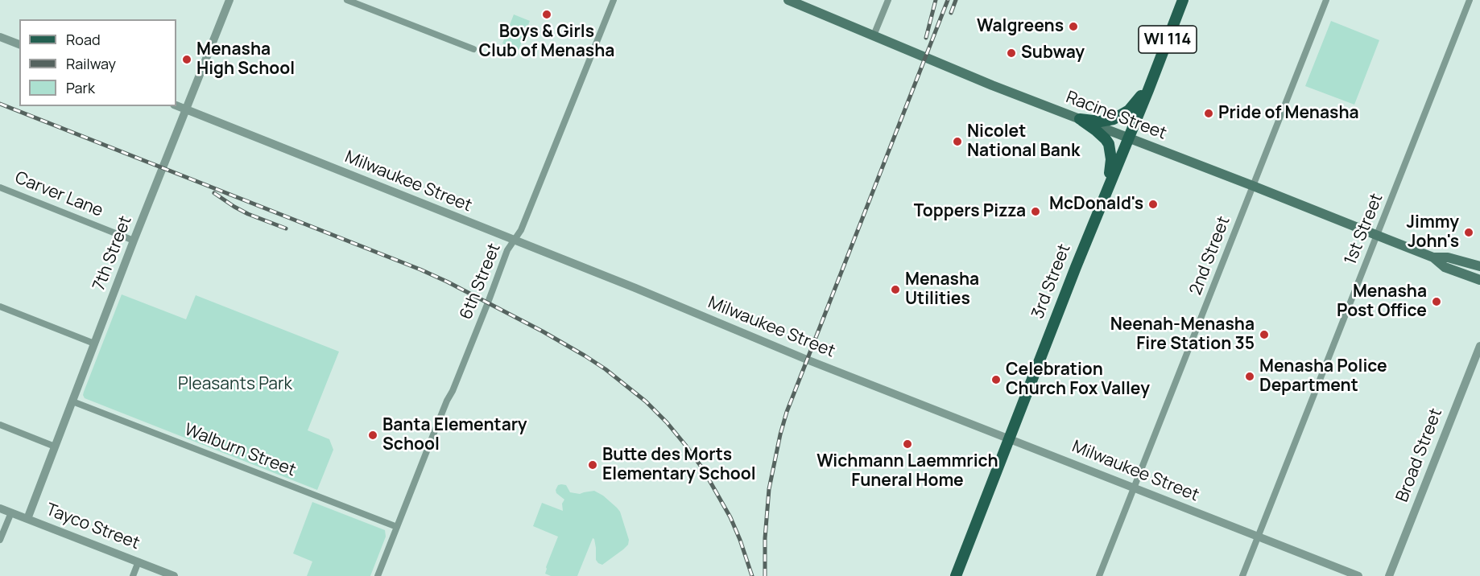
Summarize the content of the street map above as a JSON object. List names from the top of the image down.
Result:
{
  "streets": {
    "main road": ["WI 114", "Racine Street", "3rd Street"],
    "street": [
      "Milwaukee Street",
      "Carver Lane",
      "1st Street",
      "7th Street",
      "2nd Street",
      "6th Street",
      "Walburn Street",
      "Broad Street",
      "Tayco Street"
    ]
  },
  "crossings": [
    ["Racine Street", "1st Street"],
    ["Racine Street", "2nd Street"],
    ["Racine Street", "3rd Street"],
    ["Milwaukee Street", "1st Street"],
    ["Milwaukee Street", "7th Street"],
    ["Milwaukee Street", "2nd Street"],
    ["Milwaukee Street", "6th Street"],
    ["Milwaukee Street", "3rd Street"],
    ["Carver Lane", "7th Street"],
    ["7th Street", "Walburn Street"],
    ["7th Street", "Tayco Street"],
    ["6th Street", "Walburn Street"]
  ],
  "parks": ["Pleasants Park"],
  "places": [
    "Boys & Girls Club of Menasha",
    "Walgreens",
    "Subway",
    "Menasha High School",
    "Pride of Menasha",
    "Nicolet National Bank",
    "McDonald's",
    "Toppers Pizza",
    "Jimmy John's",
    "Menasha Utilities",
    "Menasha Post Office",
    "Neenah-Menasha Fire Station 35",
    "Menasha Police Department",
    "Celebration Church Fox Valley",
    "Banta Elementary School",
    "Wichmann Laemmrich Funeral Home",
    "Butte des Morts Elementary School"
  ],
  "legend": ["Road", "Railway", "Park"]
}
